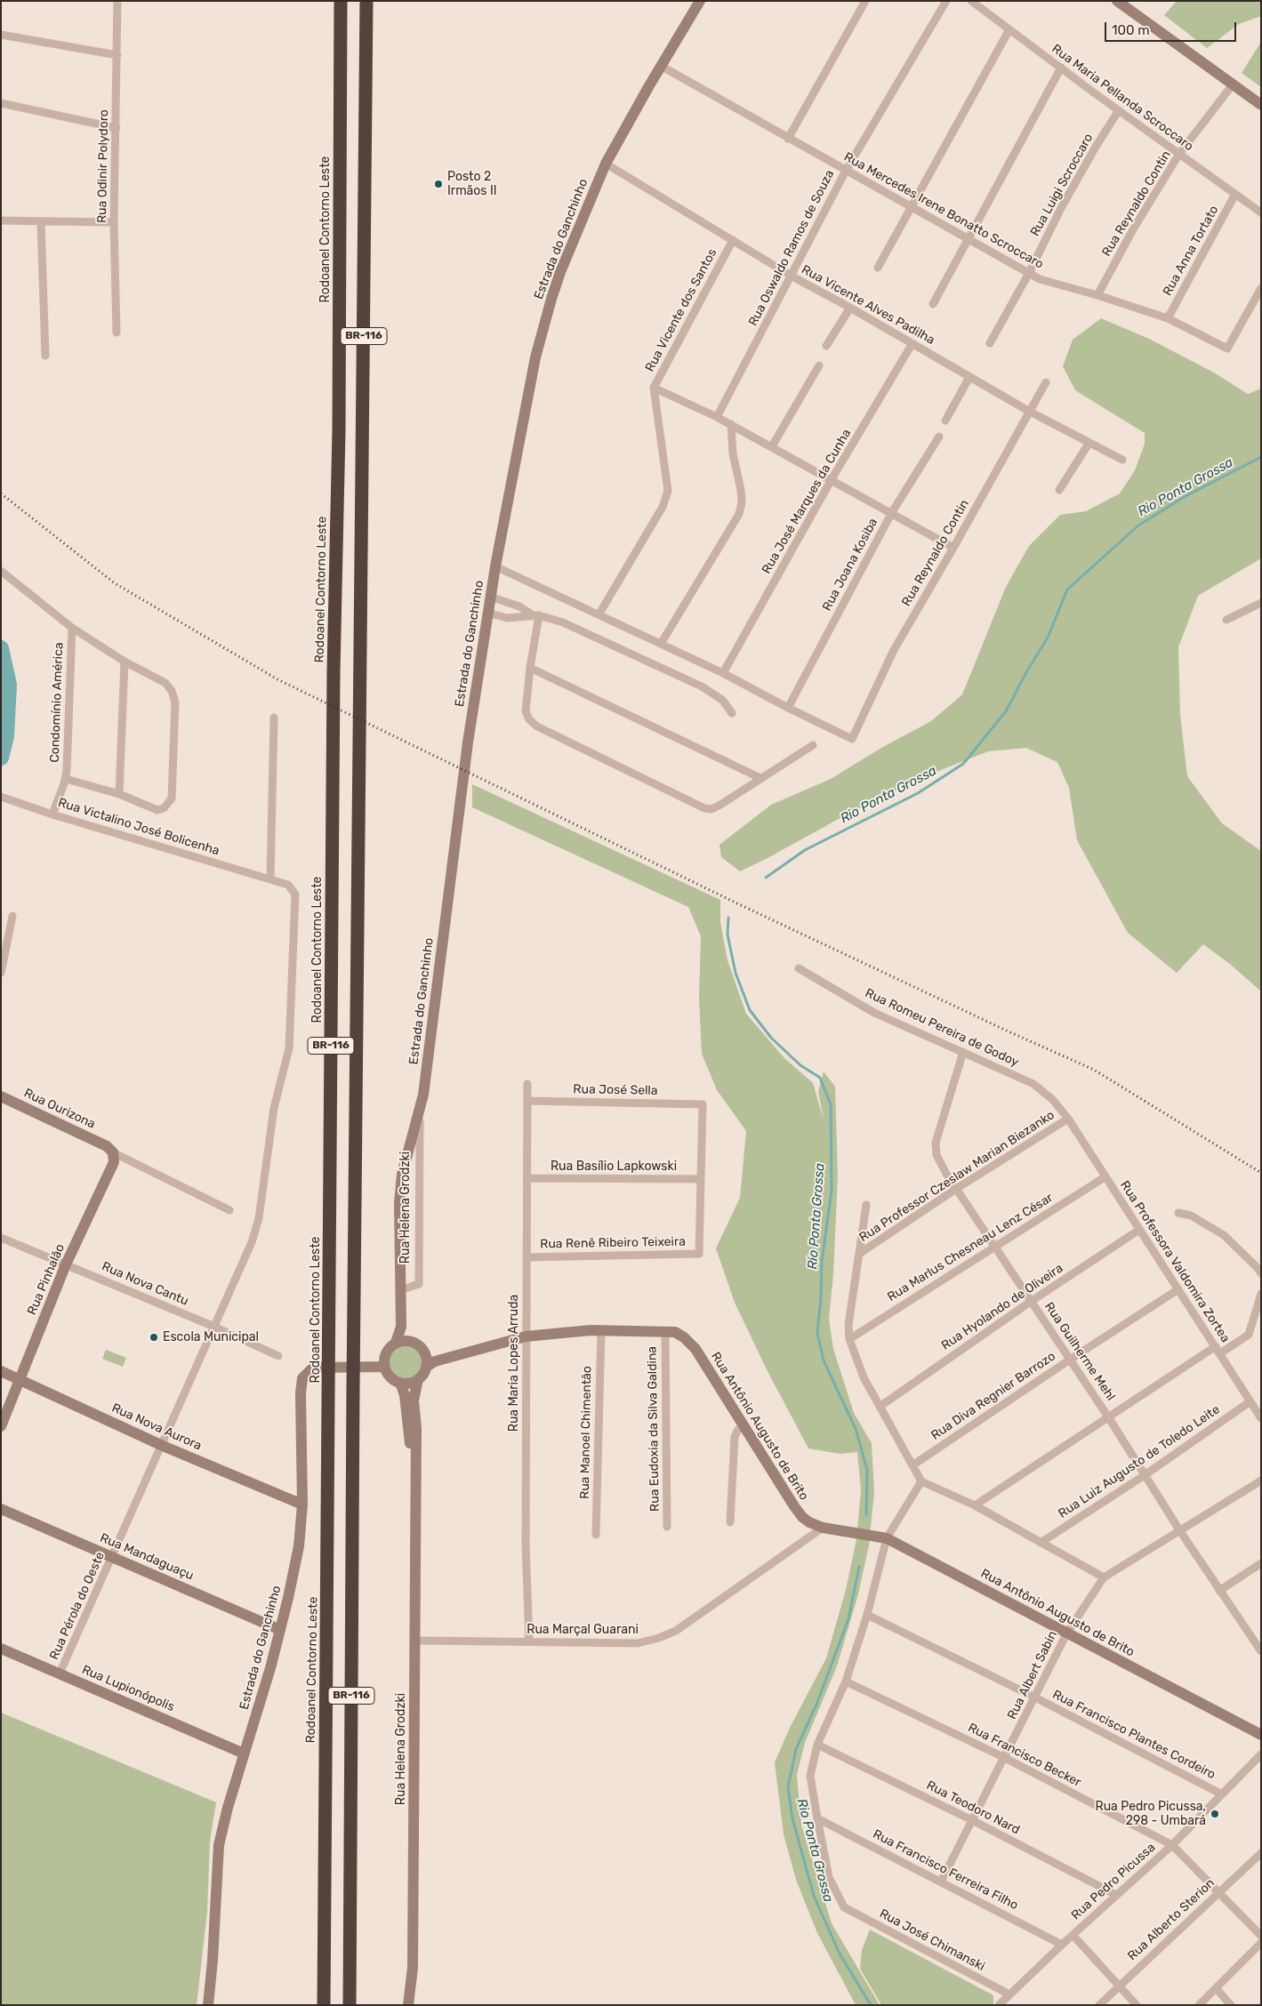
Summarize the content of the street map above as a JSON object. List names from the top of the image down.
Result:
{
  "streets": {
    "highway": ["Rodoanel Contorno Leste", "BR-116"],
    "main road": [
      "Estrada do Ganchinho",
      "Rua Ourizona",
      "Rua Helena Grodzki",
      "Rua Pinhalão",
      "Rua Antônio Augusto de Brito",
      "Rua Nova Aurora",
      "Rua Mandaguaçu",
      "Rua Lupionópolis"
    ],
    "street": [
      "Rua Maria Pellanda Scroccaro",
      "Rua Odinir Polydoro",
      "Rua Luigi Scroccaro",
      "Rua Reynaldo Contin",
      "Rua Mercedes Irene Bonatto Scroccaro",
      "Rua Oswaldo Ramos de Souza",
      "Rua Anna Tortato",
      "Rua Vicente Alves Padilha",
      "Rua Vicente dos Santos",
      "Rua José Marques da Cunha",
      "Rua Joana Kosiba",
      "Condomínio América",
      "Rua Victalino José Bolicenha",
      "Rua Romeu Pereira de Godoy",
      "Rua José Sella",
      "Rua Basílio Lapkowski",
      "Rua Professor Czeslaw Marian Biezanko",
      "Rua Renê Ribeiro Teixeira",
      "Rua Marlus Chesneau Lenz César",
      "Rua Professora Valdomira Zortea",
      "Rua Nova Cantu",
      "Rua Hyolando de Oliveira",
      "Rua Guilherme Mehl",
      "Rua Maria Lopes Arruda",
      "Rua Diva Regnier Barrozo",
      "Rua Eudoxia da Silva Galdina",
      "Rua Manoel Chimentão",
      "Rua Luiz Augusto de Toledo Leite",
      "Rua Pérola do Oeste",
      "Rua Marçal Guarani",
      "Rua Albert Sabin",
      "Rua Francisco Plantes Cordeiro",
      "Rua Francisco Becker",
      "Rua Teodoro Nard",
      "Rua Francisco Ferreira Filho",
      "Rua Pedro Picussa",
      "Rua Alberto Sterion",
      "Rua José Chimanski"
    ]
  },
  "crossings": [
    ["Rua Maria Pellanda Scroccaro", "Rua Luigi Scroccaro"],
    ["Rua Maria Pellanda Scroccaro", "Rua Reynaldo Contin"],
    ["Rua Maria Pellanda Scroccaro", "Rua Anna Tortato"],
    ["Rua Luigi Scroccaro", "Rua Mercedes Irene Bonatto Scroccaro"],
    ["Rua Reynaldo Contin", "Rua Mercedes Irene Bonatto Scroccaro"],
    ["Rua Reynaldo Contin", "Rua Vicente Alves Padilha"],
    ["Rua Reynaldo Contin", "Rua Joana Kosiba"],
    ["Rua Mercedes Irene Bonatto Scroccaro", "Estrada do Ganchinho"],
    ["Rua Mercedes Irene Bonatto Scroccaro", "Rua Oswaldo Ramos de Souza"],
    ["Rua Mercedes Irene Bonatto Scroccaro", "Rua Anna Tortato"],
    ["Estrada do Ganchinho", "Rua Vicente Alves Padilha"],
    ["Estrada do Ganchinho", "Rua Helena Grodzki"],
    ["Estrada do Ganchinho", "Rua Antônio Augusto de Brito"],
    ["Estrada do Ganchinho", "Rua Nova Aurora"],
    ["Estrada do Ganchinho", "Rua Mandaguaçu"],
    ["Estrada do Ganchinho", "Rua Lupionópolis"],
    ["Rua Oswaldo Ramos de Souza", "Rua Vicente Alves Padilha"],
    ["Rua Vicente Alves Padilha", "Rua Vicente dos Santos"],
    ["Rua Vicente Alves Padilha", "Rua José Marques da Cunha"],
    ["Condomínio América", "Rua Victalino José Bolicenha"],
    ["Rua Victalino José Bolicenha", "Rua Pérola do Oeste"],
    ["Rua Romeu Pereira de Godoy", "Rua Professor Czeslaw Marian Biezanko"],
    ["Rua Romeu Pereira de Godoy", "Rua Professora Valdomira Zortea"],
    ["Rua Romeu Pereira de Godoy", "Rua Guilherme Mehl"],
    ["Rua José Sella", "Rua Basílio Lapkowski"],
    ["Rua José Sella", "Rua Renê Ribeiro Teixeira"],
    ["Rua José Sella", "Rua Maria Lopes Arruda"],
    ["Rua Ourizona", "Rua Pinhalão"],
    ["Rua Basílio Lapkowski", "Rua Renê Ribeiro Teixeira"],
    ["Rua Basílio Lapkowski", "Rua Maria Lopes Arruda"],
    ["Rua Professor Czeslaw Marian Biezanko", "Rua Professora Valdomira Zortea"],
    ["Rua Professor Czeslaw Marian Biezanko", "Rua Guilherme Mehl"],
    ["Rua Helena Grodzki", "Rua Antônio Augusto de Brito"],
    ["Rua Helena Grodzki", "Rua Marçal Guarani"],
    ["Rua Renê Ribeiro Teixeira", "Rua Maria Lopes Arruda"],
    ["Rua Marlus Chesneau Lenz César", "Rua Professora Valdomira Zortea"],
    ["Rua Marlus Chesneau Lenz César", "Rua Guilherme Mehl"],
    ["Rua Professora Valdomira Zortea", "Rua Hyolando de Oliveira"],
    ["Rua Professora Valdomira Zortea", "Rua Diva Regnier Barrozo"],
    ["Rua Professora Valdomira Zortea", "Rua Luiz Augusto de Toledo Leite"],
    ["Rua Pinhalão", "Rua Nova Cantu"],
    ["Rua Pinhalão", "Rua Nova Aurora"],
    ["Rua Nova Cantu", "Rua Pérola do Oeste"],
    ["Rua Hyolando de Oliveira", "Rua Guilherme Mehl"],
    ["Rua Guilherme Mehl", "Rua Diva Regnier Barrozo"],
    ["Rua Guilherme Mehl", "Rua Luiz Augusto de Toledo Leite"],
    ["Rua Guilherme Mehl", "Rua Albert Sabin"],
    ["Rua Maria Lopes Arruda", "Rua Antônio Augusto de Brito"],
    ["Rua Maria Lopes Arruda", "Rua Marçal Guarani"],
    ["Rua Antônio Augusto de Brito", "Rua Eudoxia da Silva Galdina"],
    ["Rua Antônio Augusto de Brito", "Rua Manoel Chimentão"],
    ["Rua Antônio Augusto de Brito", "Rua Marçal Guarani"],
    ["Rua Antônio Augusto de Brito", "Rua Albert Sabin"],
    ["Rua Nova Aurora", "Rua Pérola do Oeste"],
    ["Rua Mandaguaçu", "Rua Pérola do Oeste"],
    ["Rua Pérola do Oeste", "Rua Lupionópolis"],
    ["Rua Albert Sabin", "Rua Francisco Plantes Cordeiro"],
    ["Rua Albert Sabin", "Rua Francisco Becker"],
    ["Rua Albert Sabin", "Rua Teodoro Nard"],
    ["Rua Albert Sabin", "Rua Francisco Ferreira Filho"],
    ["Rua Francisco Plantes Cordeiro", "Rua Pedro Picussa"],
    ["Rua Francisco Becker", "Rua Pedro Picussa"],
    ["Rua Francisco Becker", "Rua Alberto Sterion"],
    ["Rua Teodoro Nard", "Rua Pedro Picussa"],
    ["Rua Francisco Ferreira Filho", "Rua Pedro Picussa"],
    ["Rua Francisco Ferreira Filho", "Rua José Chimanski"],
    ["Rua Pedro Picussa", "Rua José Chimanski"]
  ],
  "water": ["Rio Ponta Grossa"],
  "places": ["Posto 2 Irmãos II", "Escola Municipal", "Rua Pedro Picussa, 298 - Umbará"],
  "scale_bar": "100 m"
}
